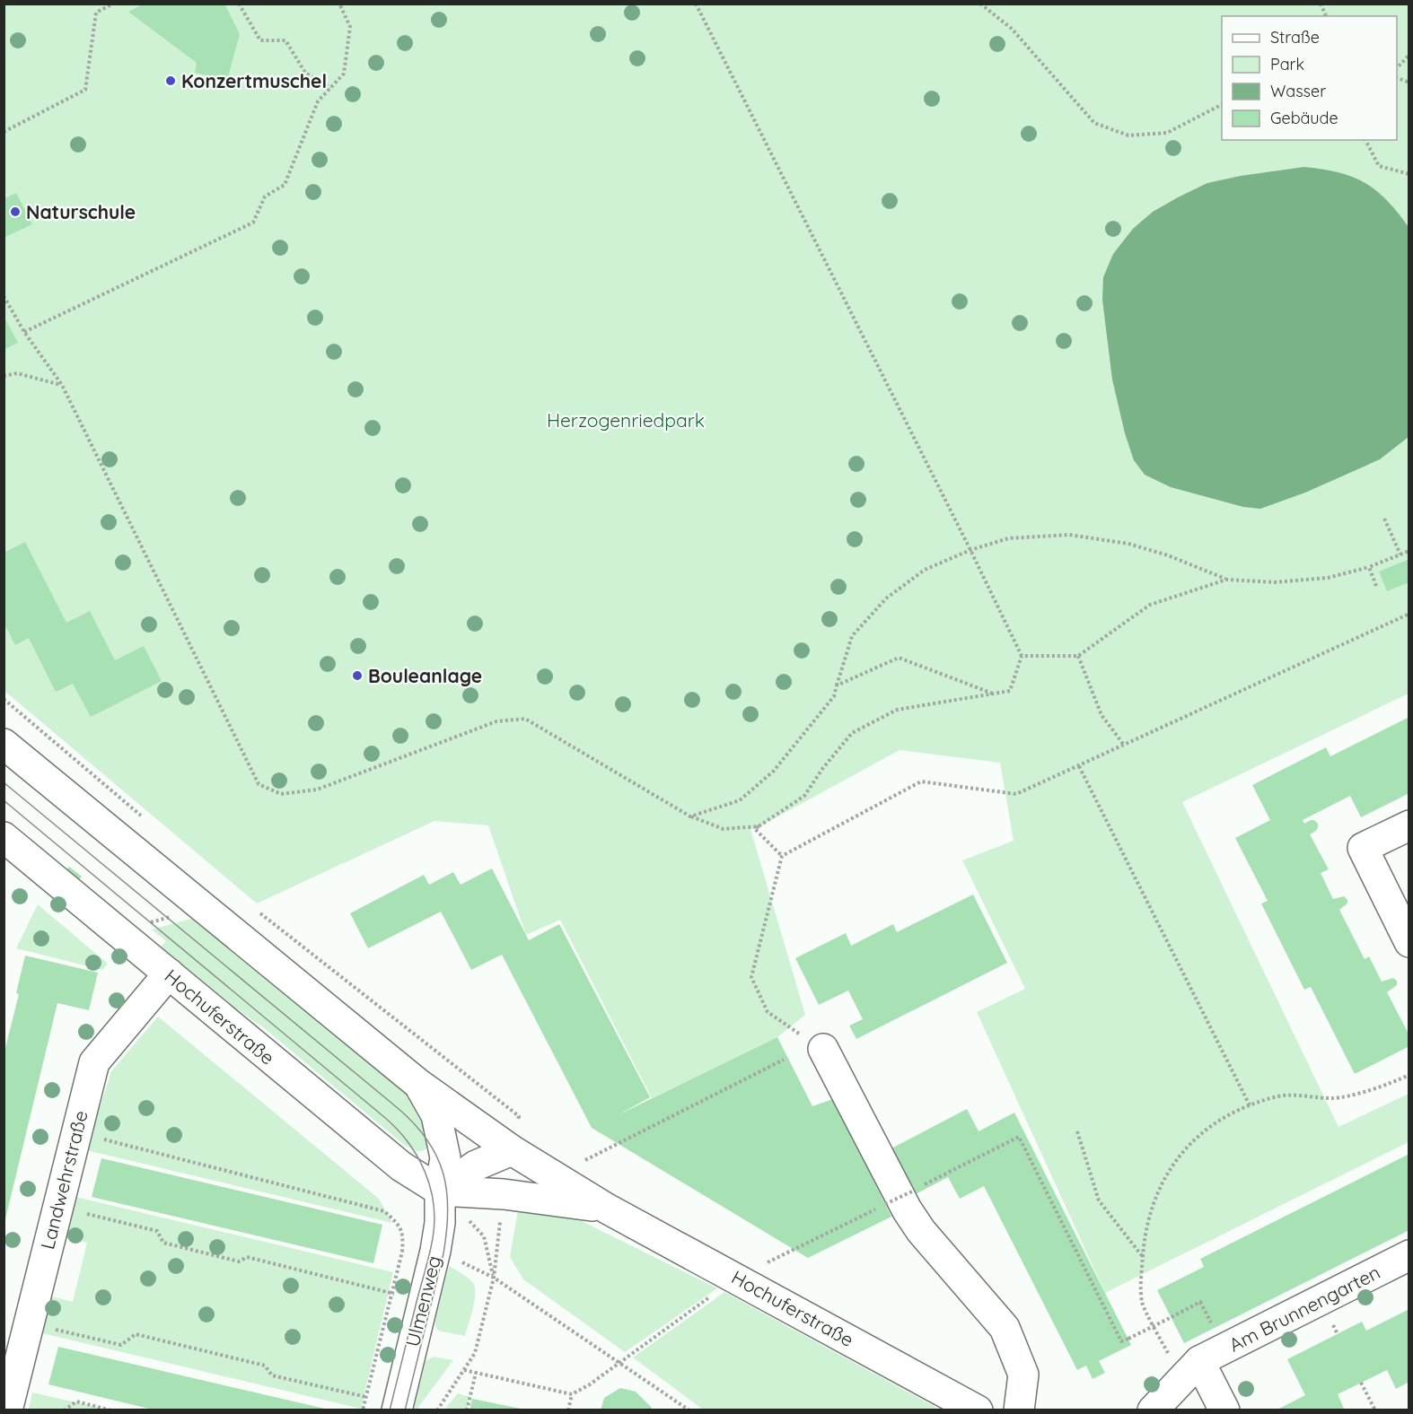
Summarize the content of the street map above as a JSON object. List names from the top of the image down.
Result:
{
  "streets": {
    "street": [
      "Hochuferstraße",
      "Landwehrstraße",
      "Ulmenweg",
      "Am Brunnengarten"
    ]
  },
  "crossings": [
    ["Hochuferstraße", "Landwehrstraße"],
    ["Hochuferstraße", "Ulmenweg"]
  ],
  "parks": ["Herzogenriedpark"],
  "places": ["Konzertmuschel", "Naturschule", "Bouleanlage"],
  "legend": [
    "Straße",
    "Park",
    "Wasser",
    "Gebäude"
  ]
}
